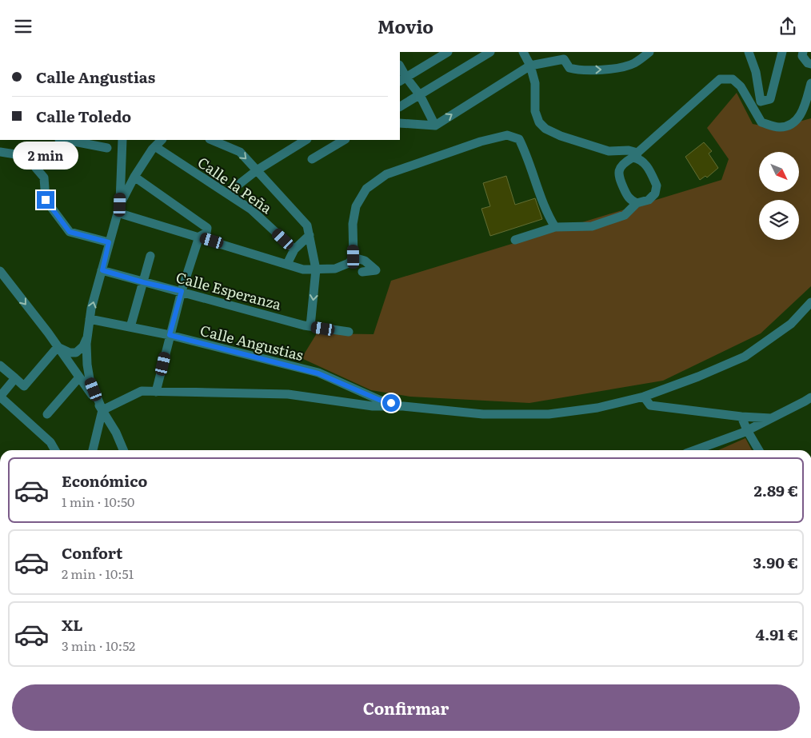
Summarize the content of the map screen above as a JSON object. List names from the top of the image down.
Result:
{
  "streets": {
    "street": ["Calle la Peña", "Calle Esperanza", "Calle Angustias"]
  },
  "north": "bottom right",
  "page": {
    "header": "Movio",
    "banner": ["Calle Angustias", "Calle Toledo"],
    "bubble": "2 min",
    "list": [
      {
        "name": "Económico",
        "note": "1 min · 10:50",
        "value": "2.89 €"
      },
      {
        "name": "Confort",
        "note": "2 min · 10:51",
        "value": "3.90 €"
      },
      {
        "name": "XL",
        "note": "3 min · 10:52",
        "value": "4.91 €"
      }
    ],
    "buttons": "Confirmar"
  }
}
